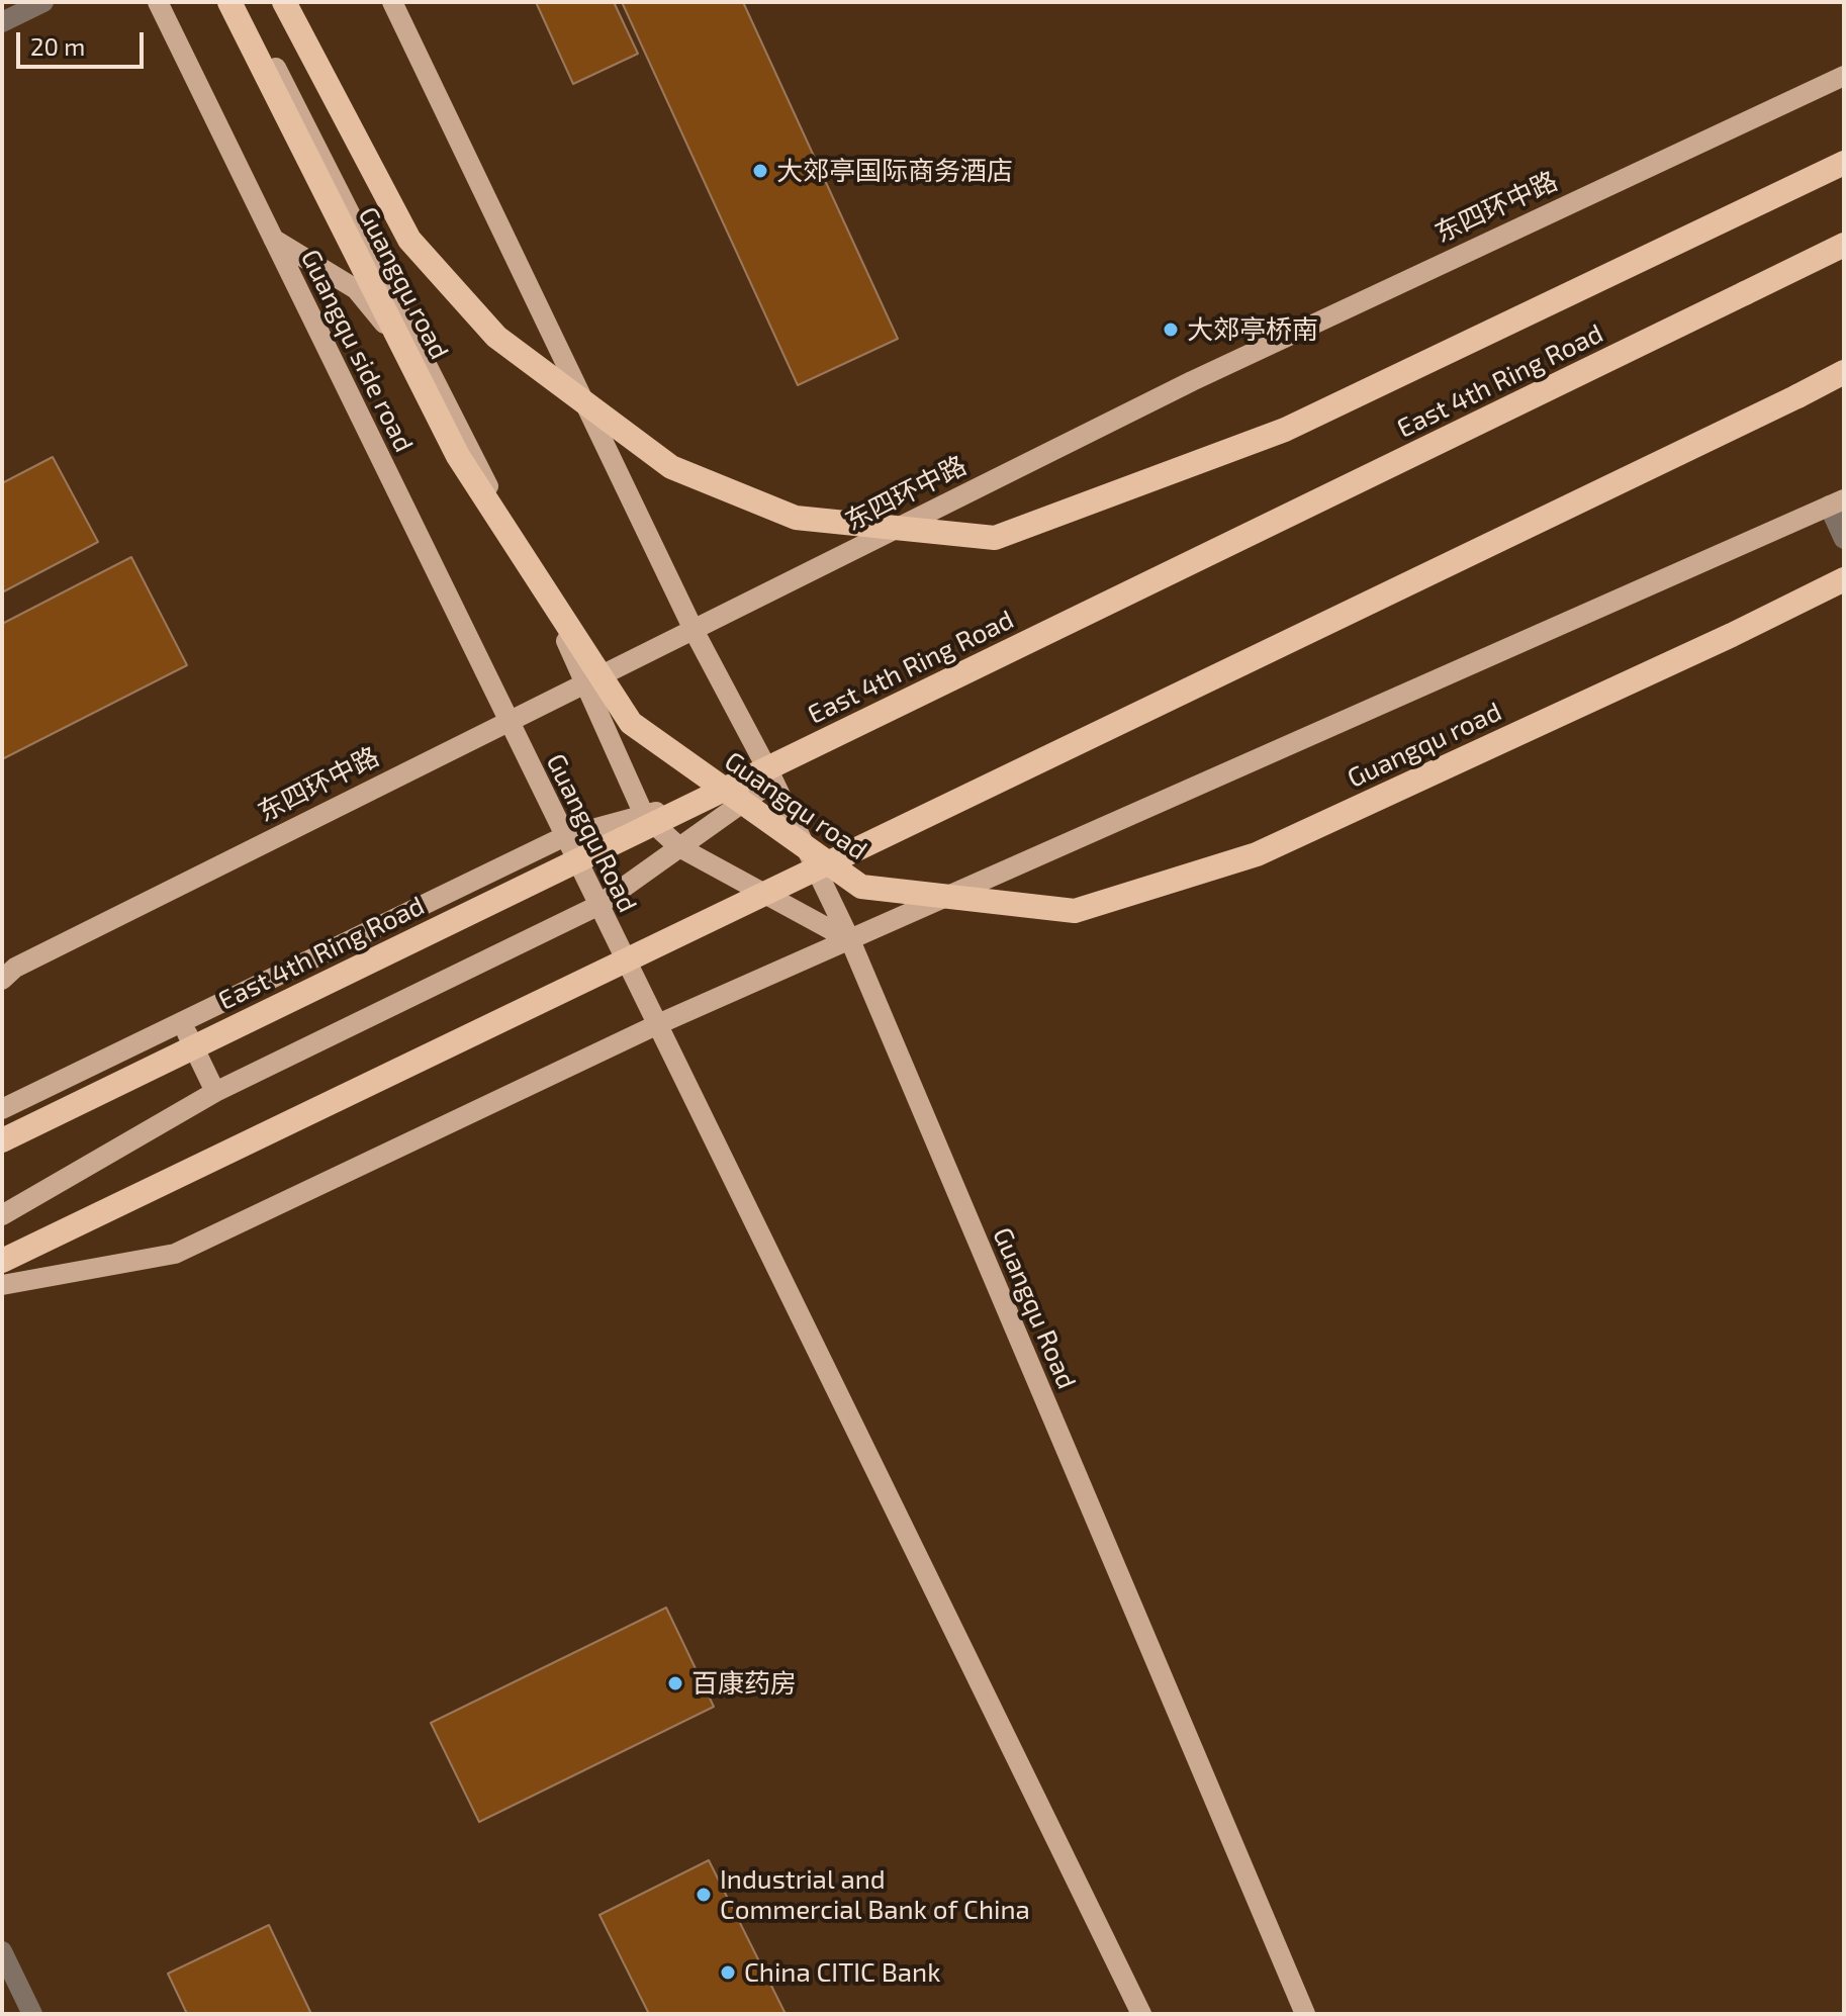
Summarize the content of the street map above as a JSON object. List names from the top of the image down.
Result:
{
  "streets": {
    "highway": ["Guangqu road", "East 4th Ring Road"],
    "main road": ["东四环中路", "Guangqu side road", "Guangqu Road"]
  },
  "crossings": [
    ["东四环中路", "Guangqu side road"],
    ["东四环中路", "Guangqu Road"],
    ["Guangqu side road", "Guangqu Road"]
  ],
  "places": [
    "大郊亭国际商务酒店",
    "大郊亭桥南",
    "百康药房",
    "Industrial and Commercial Bank of China",
    "China CITIC Bank"
  ],
  "scale_bar": "20 m"
}
